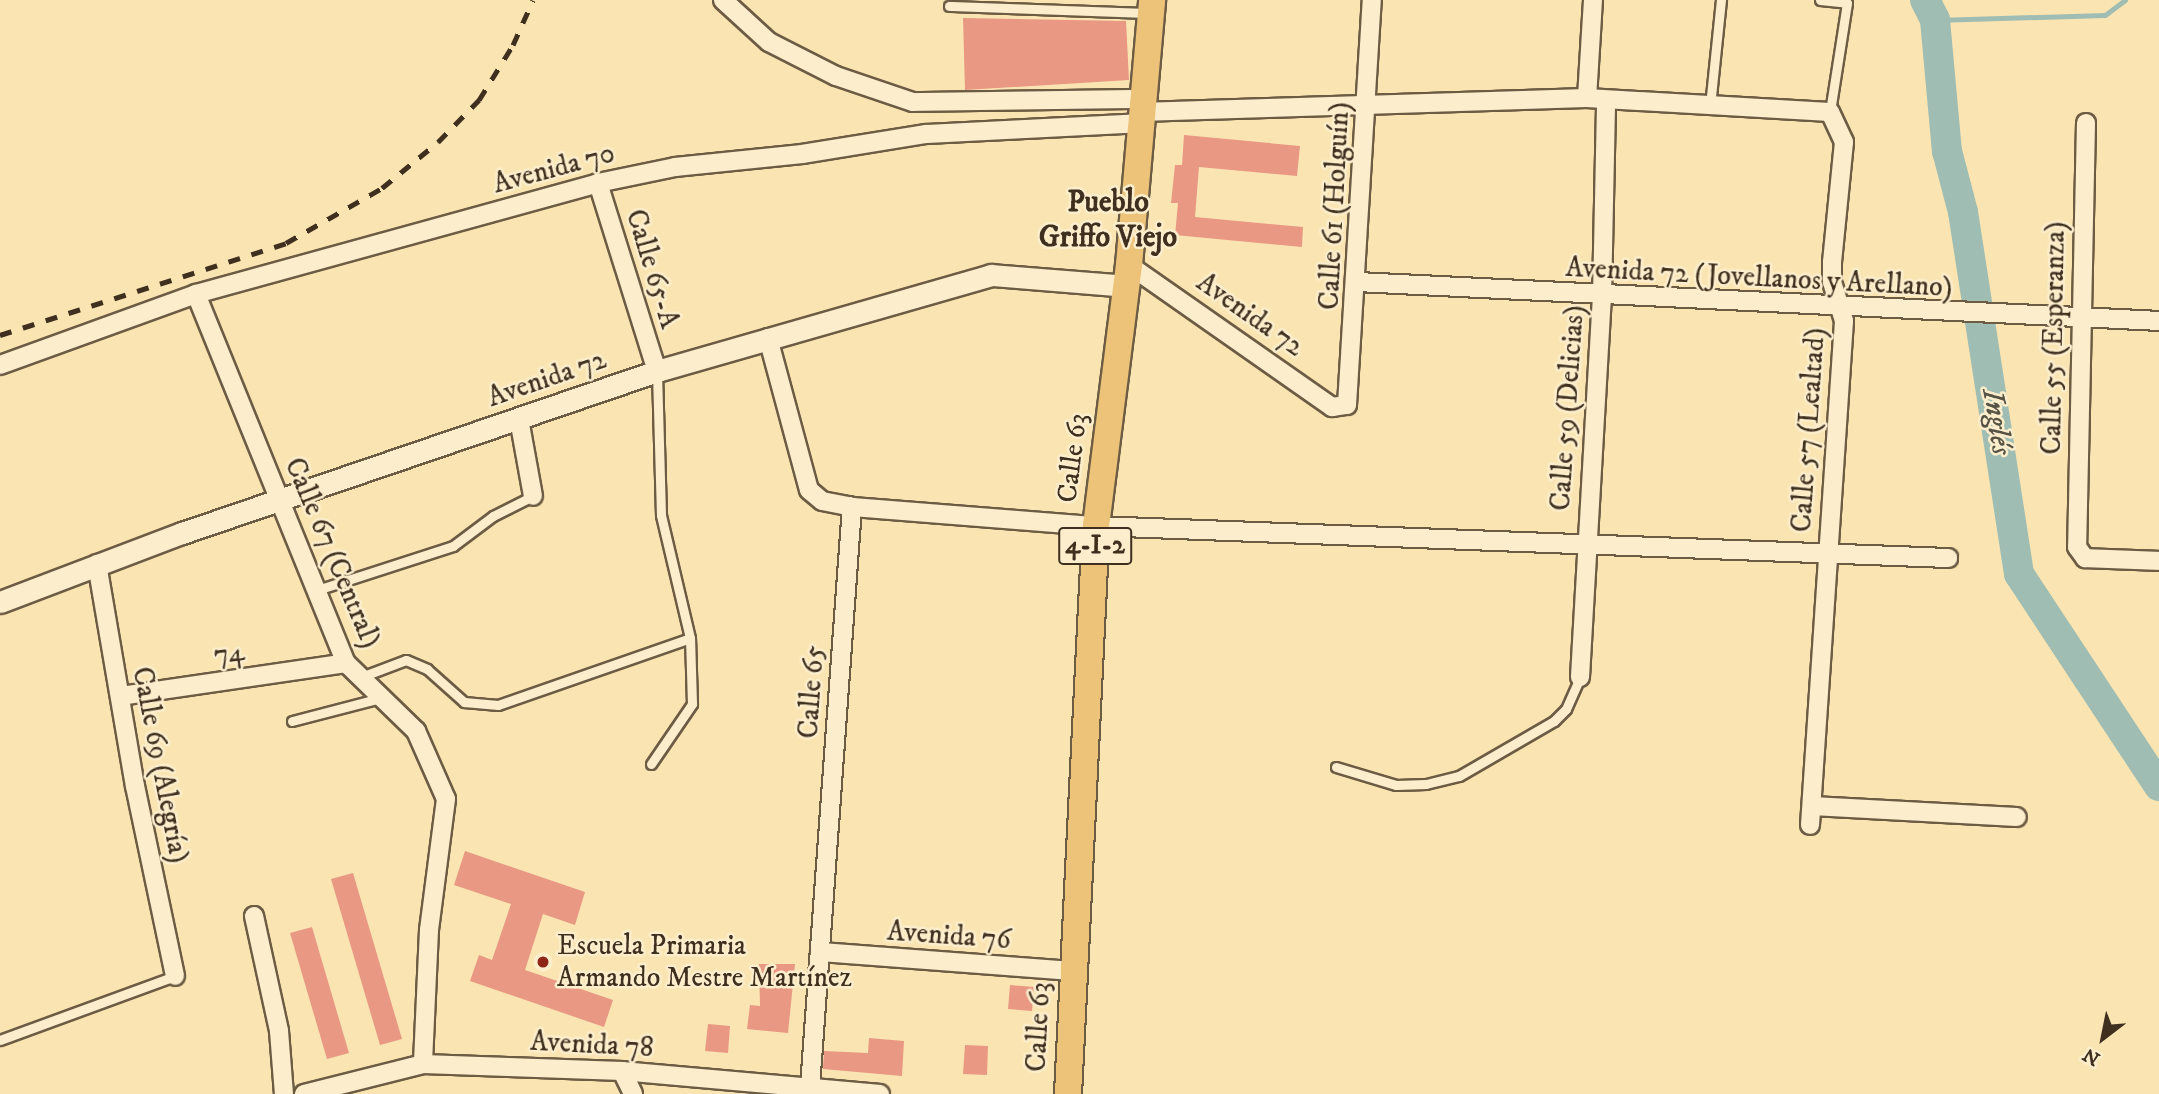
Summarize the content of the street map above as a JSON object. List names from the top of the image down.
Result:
{
  "streets": {
    "main road": ["Calle 63", "4-I-2"],
    "street": [
      "Avenida 70",
      "Calle 61 (Holguín)",
      "Calle 65-A",
      "Avenida 72 (Jovellanos y Arellano)",
      "Avenida 72",
      "Calle 55 (Esperanza)",
      "Calle 59 (Delicias)",
      "Calle 57 (Lealtad)",
      "Calle 67 (Central)",
      "74",
      "Calle 65",
      "Calle 69 (Alegría)",
      "Avenida 76",
      "Avenida 78"
    ]
  },
  "crossings": [
    ["Avenida 70", "Calle 65-A"],
    ["Avenida 70", "Calle 63"],
    ["Avenida 70", "Calle 67 (Central)"],
    ["Calle 61 (Holguín)", "Avenida 72 (Jovellanos y Arellano)"],
    ["Calle 61 (Holguín)", "Avenida 72"],
    ["Calle 65-A", "Avenida 72"],
    ["Avenida 72 (Jovellanos y Arellano)", "Calle 55 (Esperanza)"],
    ["Avenida 72 (Jovellanos y Arellano)", "Calle 59 (Delicias)"],
    ["Avenida 72 (Jovellanos y Arellano)", "Calle 57 (Lealtad)"],
    ["Avenida 72", "Calle 63"],
    ["Avenida 72", "Calle 67 (Central)"],
    ["Avenida 72", "Calle 69 (Alegría)"],
    ["Calle 63", "Avenida 76"],
    ["Calle 67 (Central)", "74"],
    ["Calle 67 (Central)", "Avenida 78"],
    ["74", "Calle 69 (Alegría)"],
    ["Calle 65", "Avenida 76"],
    ["Calle 65", "Avenida 78"]
  ],
  "districts": ["Pueblo Griffo Viejo"],
  "water": ["Inglés"],
  "places": ["Escuela Primaria Armando Mestre Martínez"],
  "north": "bottom left"
}
